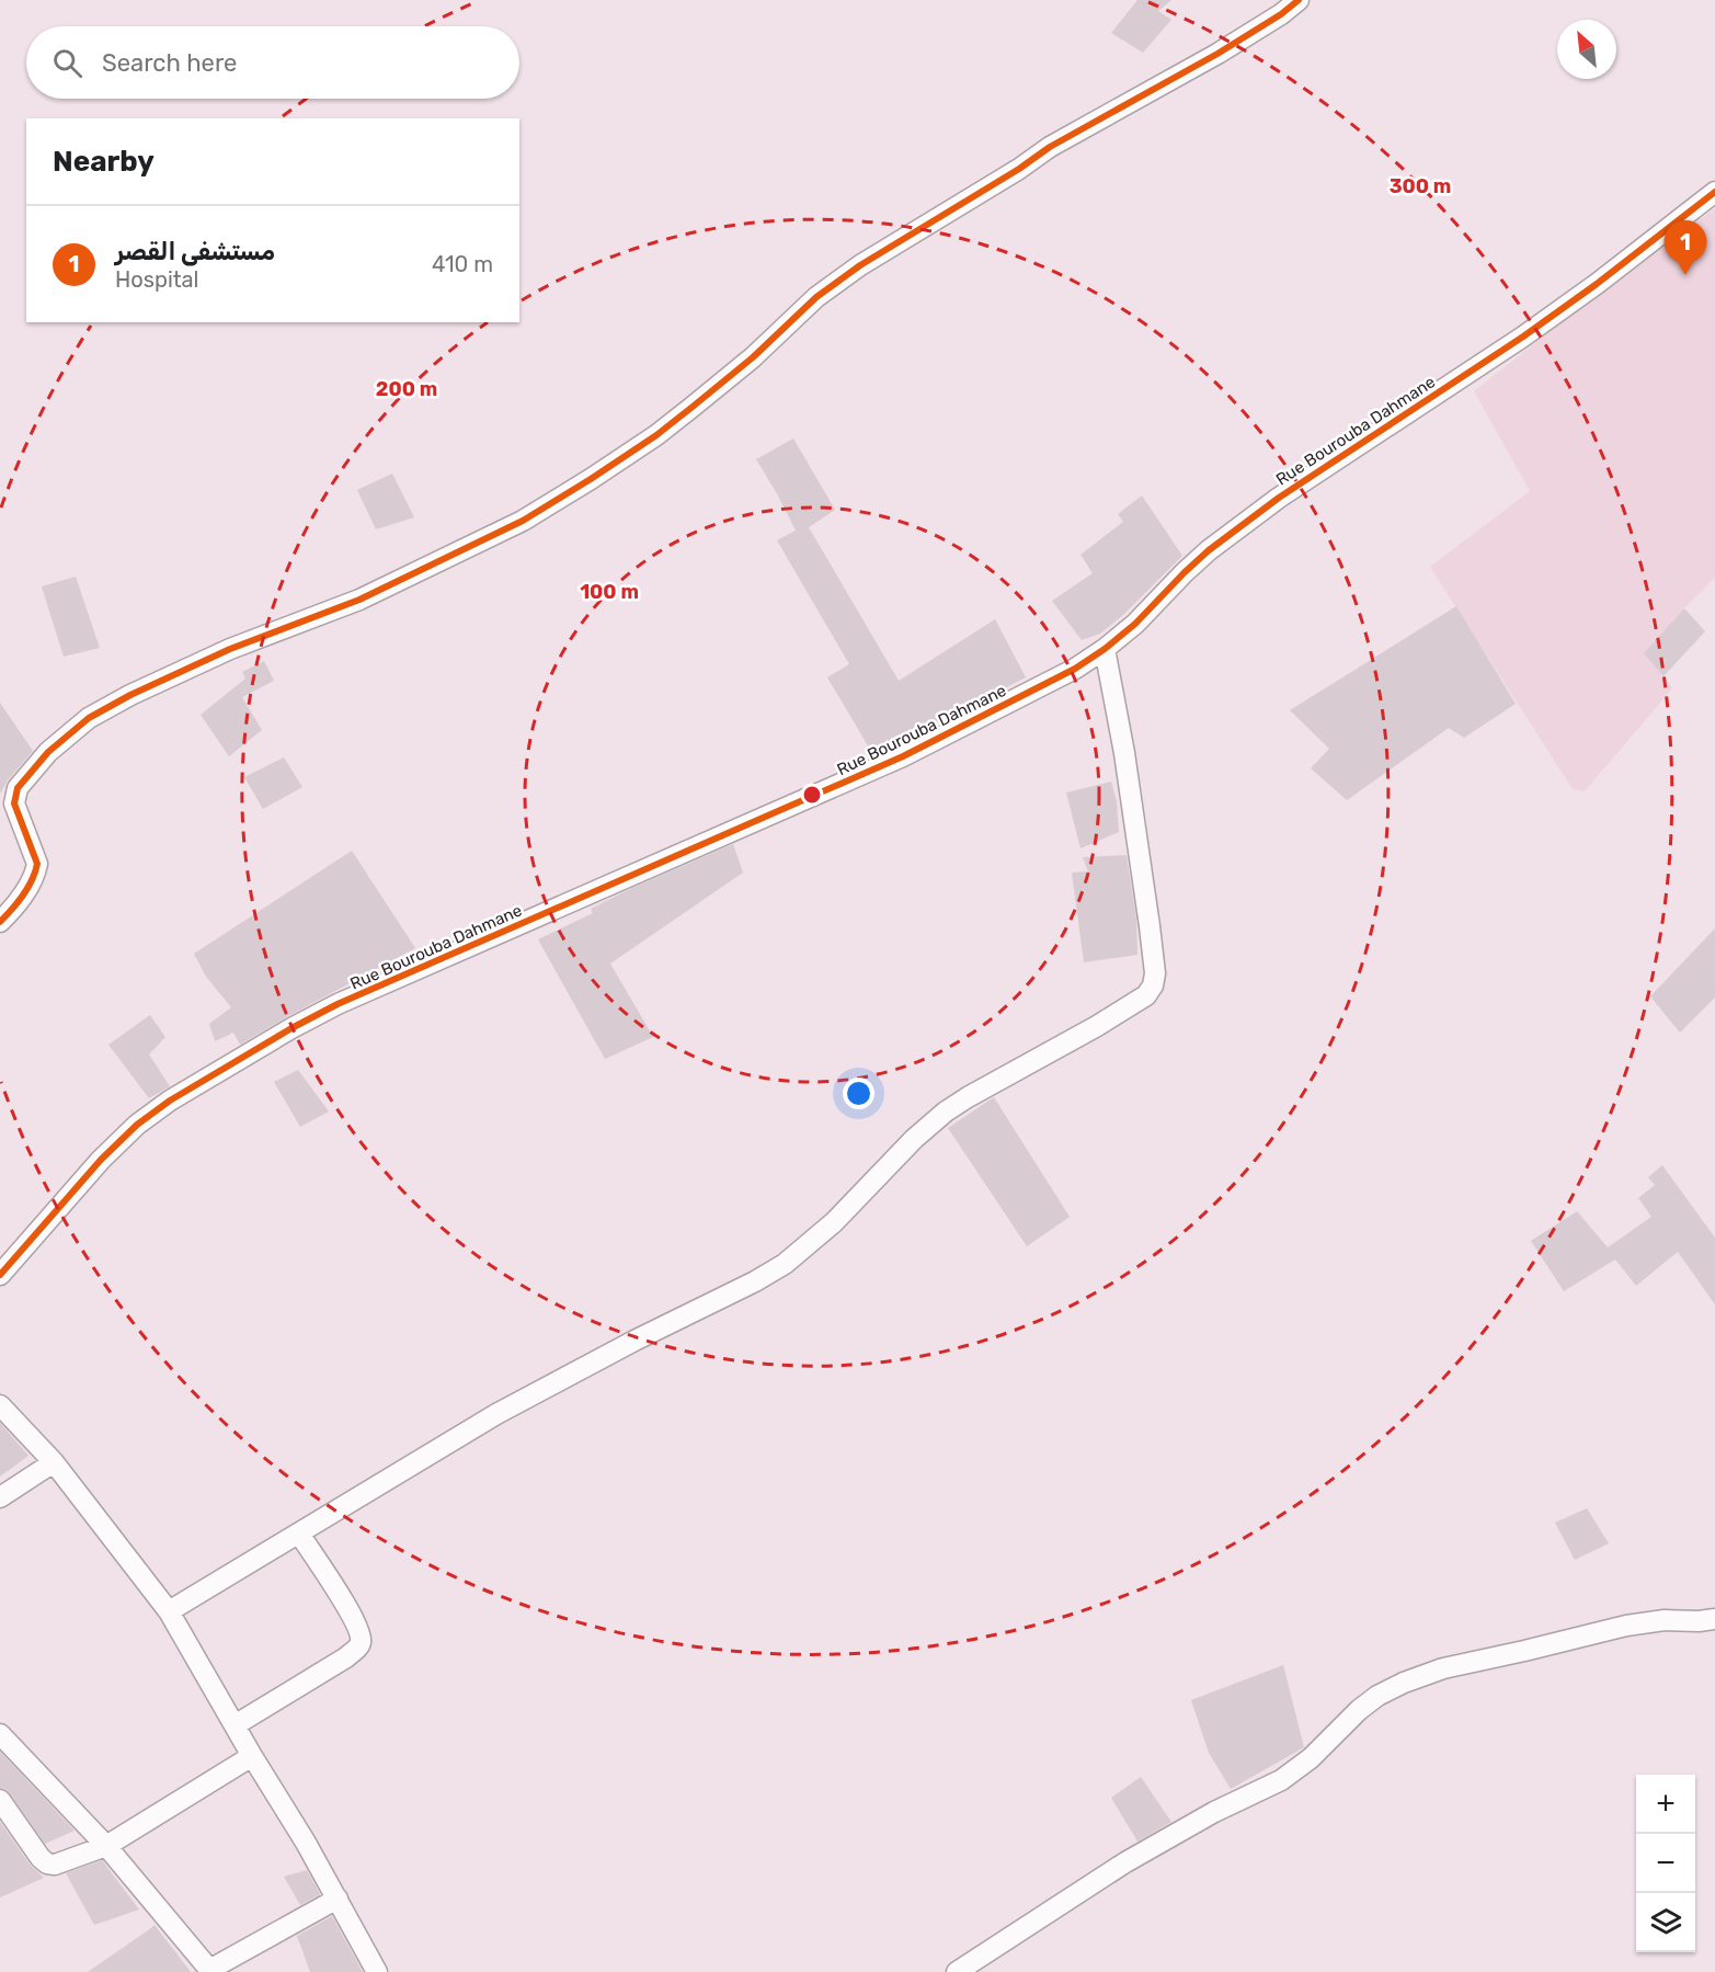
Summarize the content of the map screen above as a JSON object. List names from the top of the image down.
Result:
{
  "streets": {
    "street": ["Rue Bourouba Dahmane"]
  },
  "north": "top left",
  "page": {
    "search": "Search here",
    "heading": "Nearby",
    "list": [
      {
        "mark": "1",
        "name": "مستشفى القصر",
        "note": "Hospital",
        "value": "410 m"
      }
    ],
    "pins": "1",
    "map_buttons": ["+", "−"]
  },
  "rings": ["300 m", "200 m", "100 m"]
}
